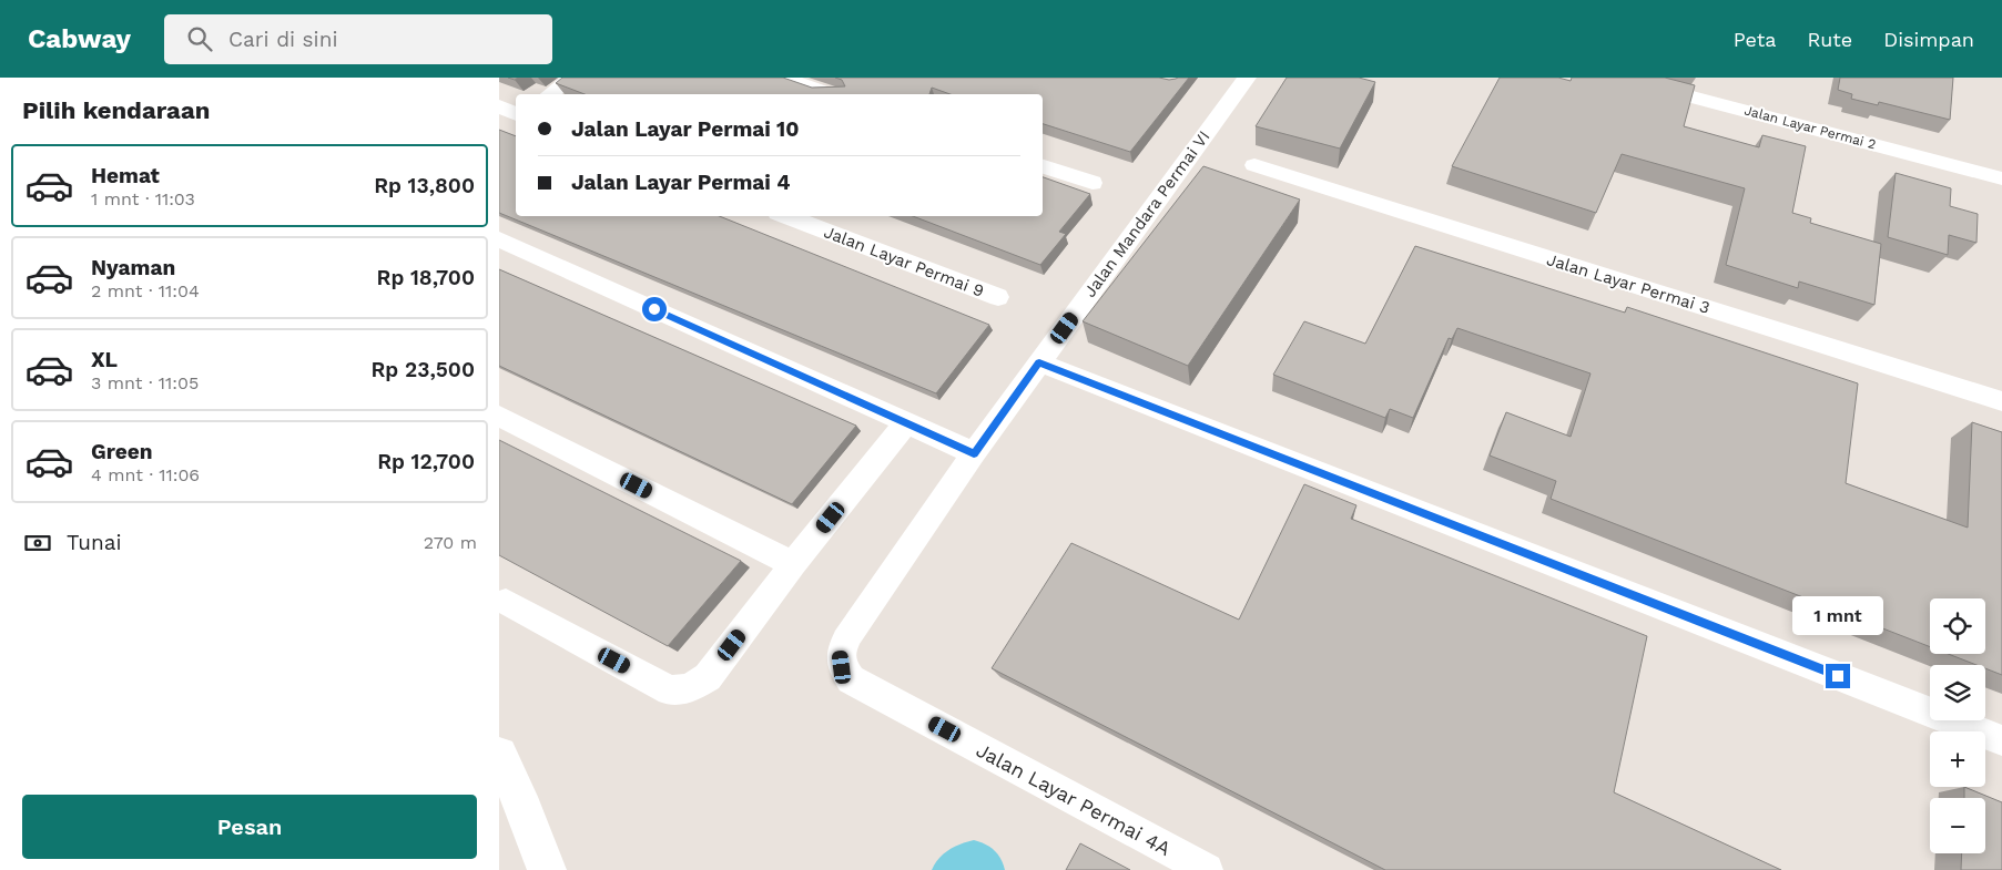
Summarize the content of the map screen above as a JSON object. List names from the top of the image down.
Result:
{
  "streets": {
    "street": [
      "Jalan Layar Permai 2",
      "Jalan Mandara Permai VI",
      "Jalan Layar Permai 9",
      "Jalan Layar Permai 3",
      "Jalan Layar Permai 4A"
    ]
  },
  "crossings": [
    ["Jalan Mandara Permai VI", "Jalan Layar Permai 4A"]
  ],
  "page": {
    "header": "Cabway",
    "search": "Cari di sini",
    "nav": ["Peta", "Rute", "Disimpan"],
    "heading": "Pilih kendaraan",
    "banner": ["Jalan Layar Permai 10", "Jalan Layar Permai 4"],
    "list": [
      {
        "name": "Hemat",
        "note": "1 mnt · 11:03",
        "value": "Rp 13,800"
      },
      {
        "name": "Nyaman",
        "note": "2 mnt · 11:04",
        "value": "Rp 18,700"
      },
      {
        "name": "XL",
        "note": "3 mnt · 11:05",
        "value": "Rp 23,500"
      },
      {
        "name": "Green",
        "note": "4 mnt · 11:06",
        "value": "Rp 12,700"
      }
    ],
    "pay": ["Tunai", "270 m"],
    "bubble": "1 mnt",
    "map_buttons": ["+", "−"],
    "buttons": "Pesan"
  }
}
